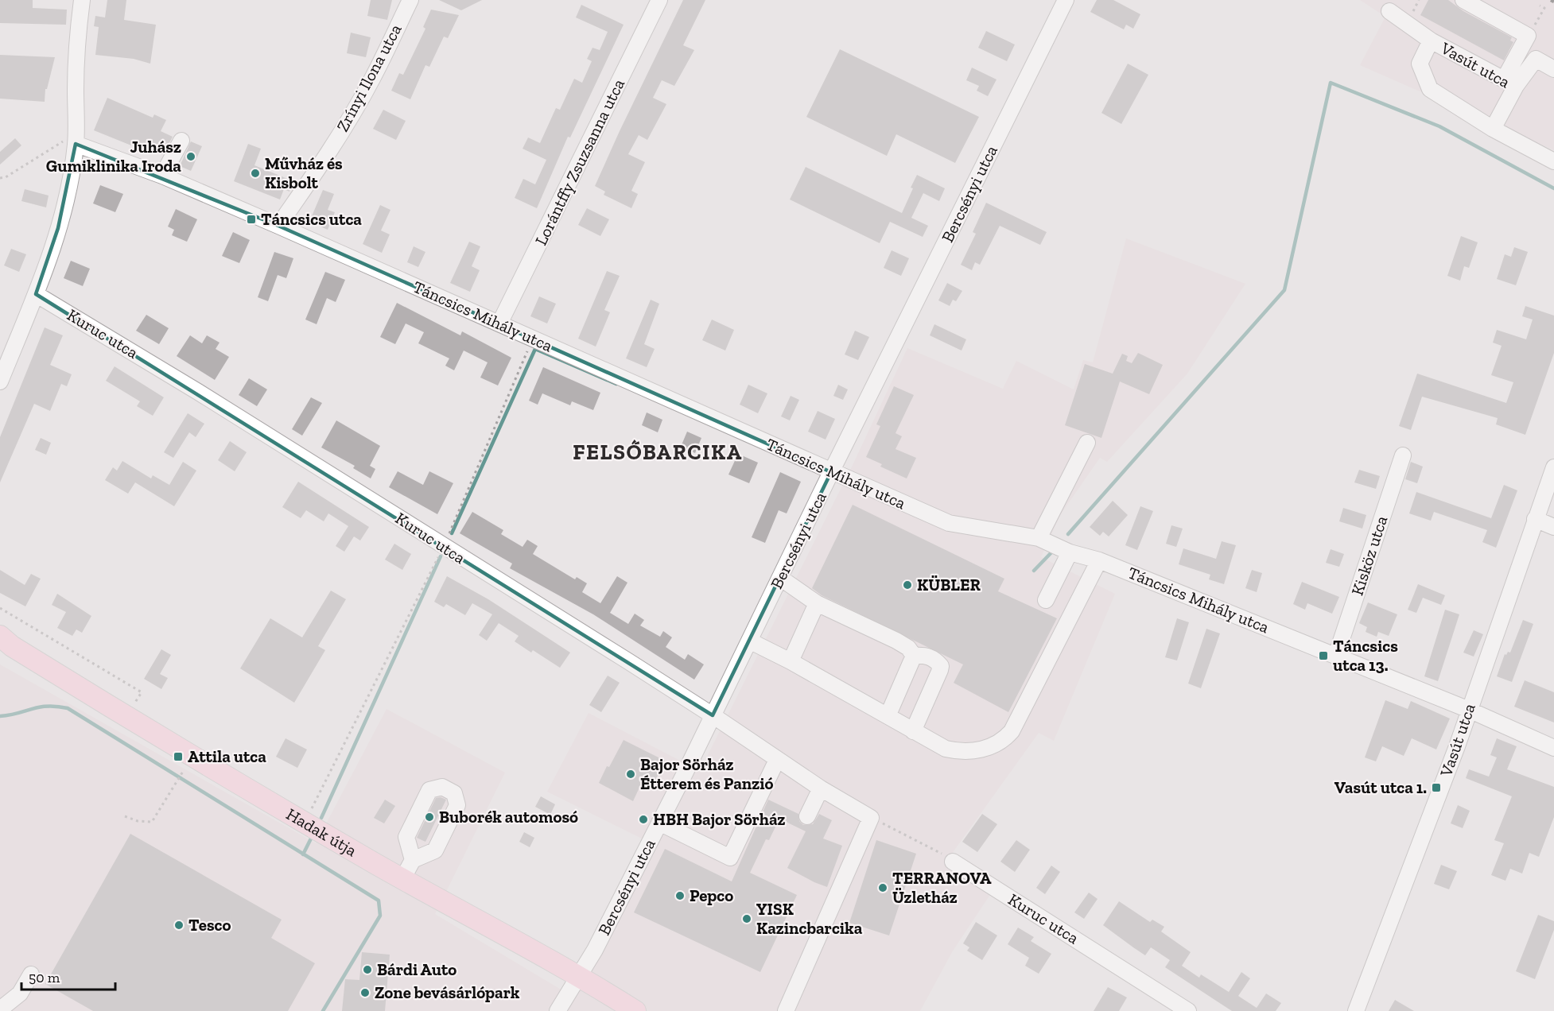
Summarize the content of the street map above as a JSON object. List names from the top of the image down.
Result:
{
  "streets": {
    "main road": ["Hadak útja"],
    "street": [
      "Vasút utca",
      "Zrínyi Ilona utca",
      "Lorántffy Zsuzsanna utca",
      "Bercsényi utca",
      "Táncsics Mihály utca",
      "Kuruc utca",
      "Kisköz utca"
    ]
  },
  "crossings": [
    ["Vasút utca", "Táncsics Mihály utca"],
    ["Zrínyi Ilona utca", "Táncsics Mihály utca"],
    ["Lorántffy Zsuzsanna utca", "Táncsics Mihály utca"],
    ["Bercsényi utca", "Táncsics Mihály utca"],
    ["Bercsényi utca", "Kuruc utca"],
    ["Bercsényi utca", "Hadak útja"],
    ["Táncsics Mihály utca", "Kisköz utca"]
  ],
  "districts": ["FELSŐBARCIKA"],
  "places": {
    "other": [
      "Juhász Gumiklinika Iroda",
      "Művház és Kisbolt",
      "KÜBLER",
      "Bajor Sörház Étterem és Panzió",
      "Buborék automosó",
      "HBH Bajor Sörház",
      "TERRANOVA Üzletház",
      "Pepco",
      "YISK Kazincbarcika",
      "Tesco",
      "Bárdi Auto",
      "Zone bevásárlópark"
    ],
    "transit": [
      "Táncsics utca",
      "Táncsics utca 13.",
      "Attila utca",
      "Vasút utca 1."
    ]
  },
  "scale_bar": "50 m"
}
